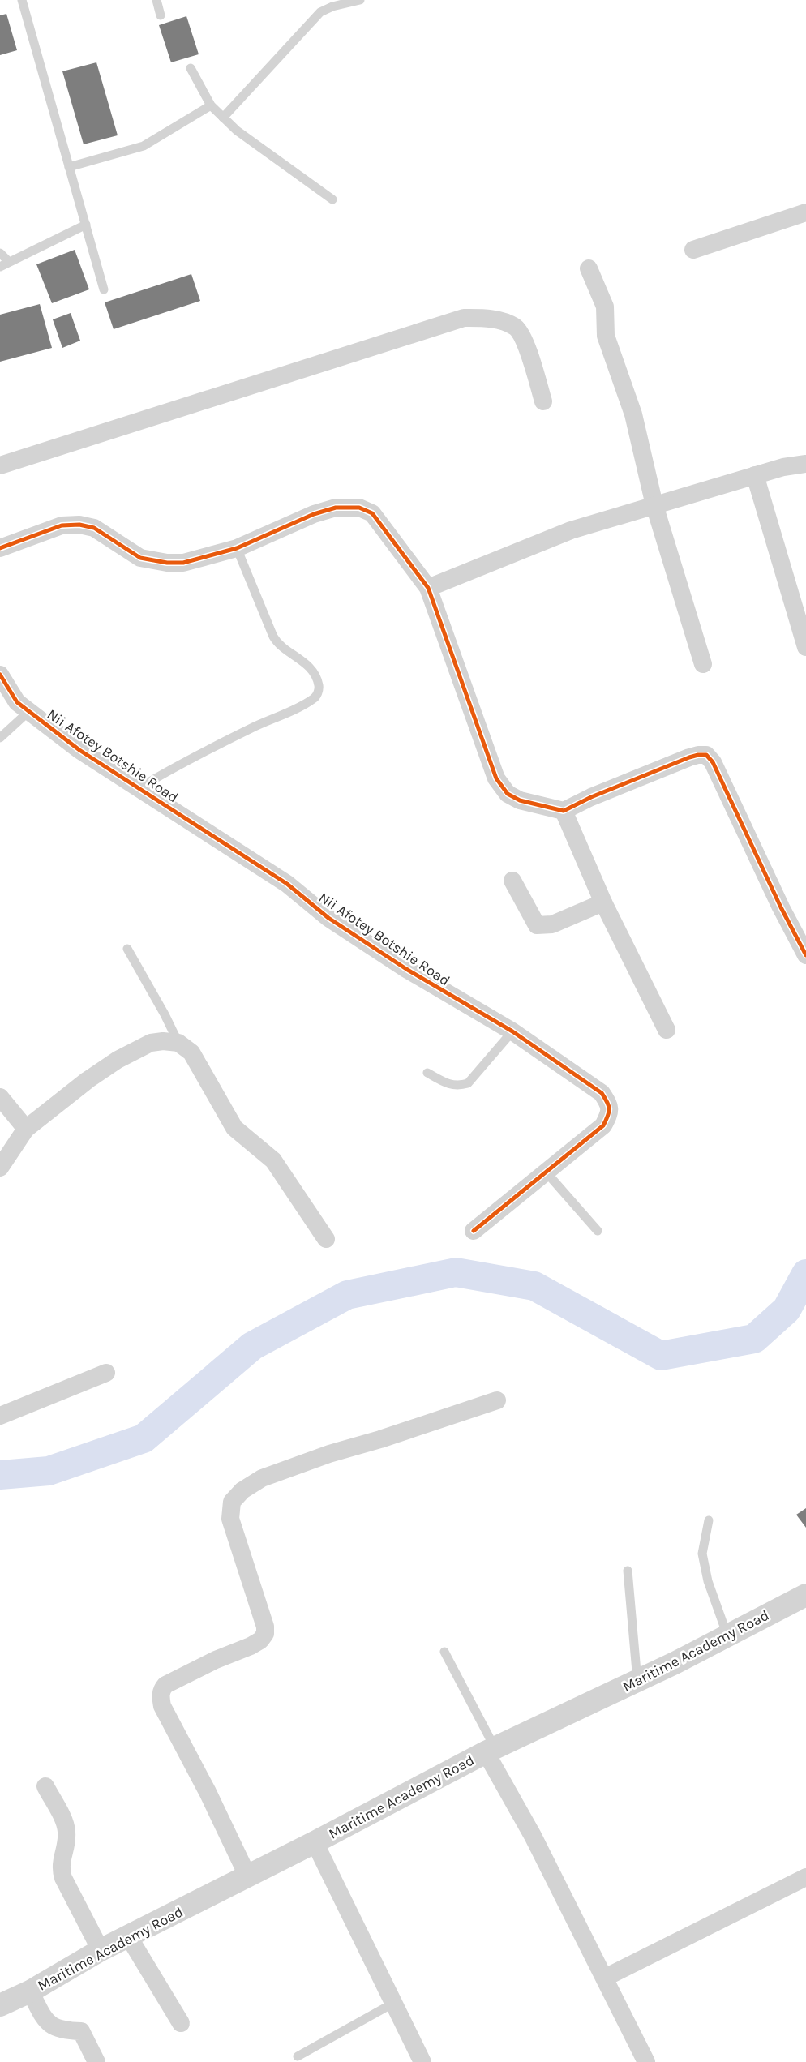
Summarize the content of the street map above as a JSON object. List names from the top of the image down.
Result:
{
  "streets": {
    "street": ["Nii Afotey Botshie Road", "Maritime Academy Road"]
  }
}
